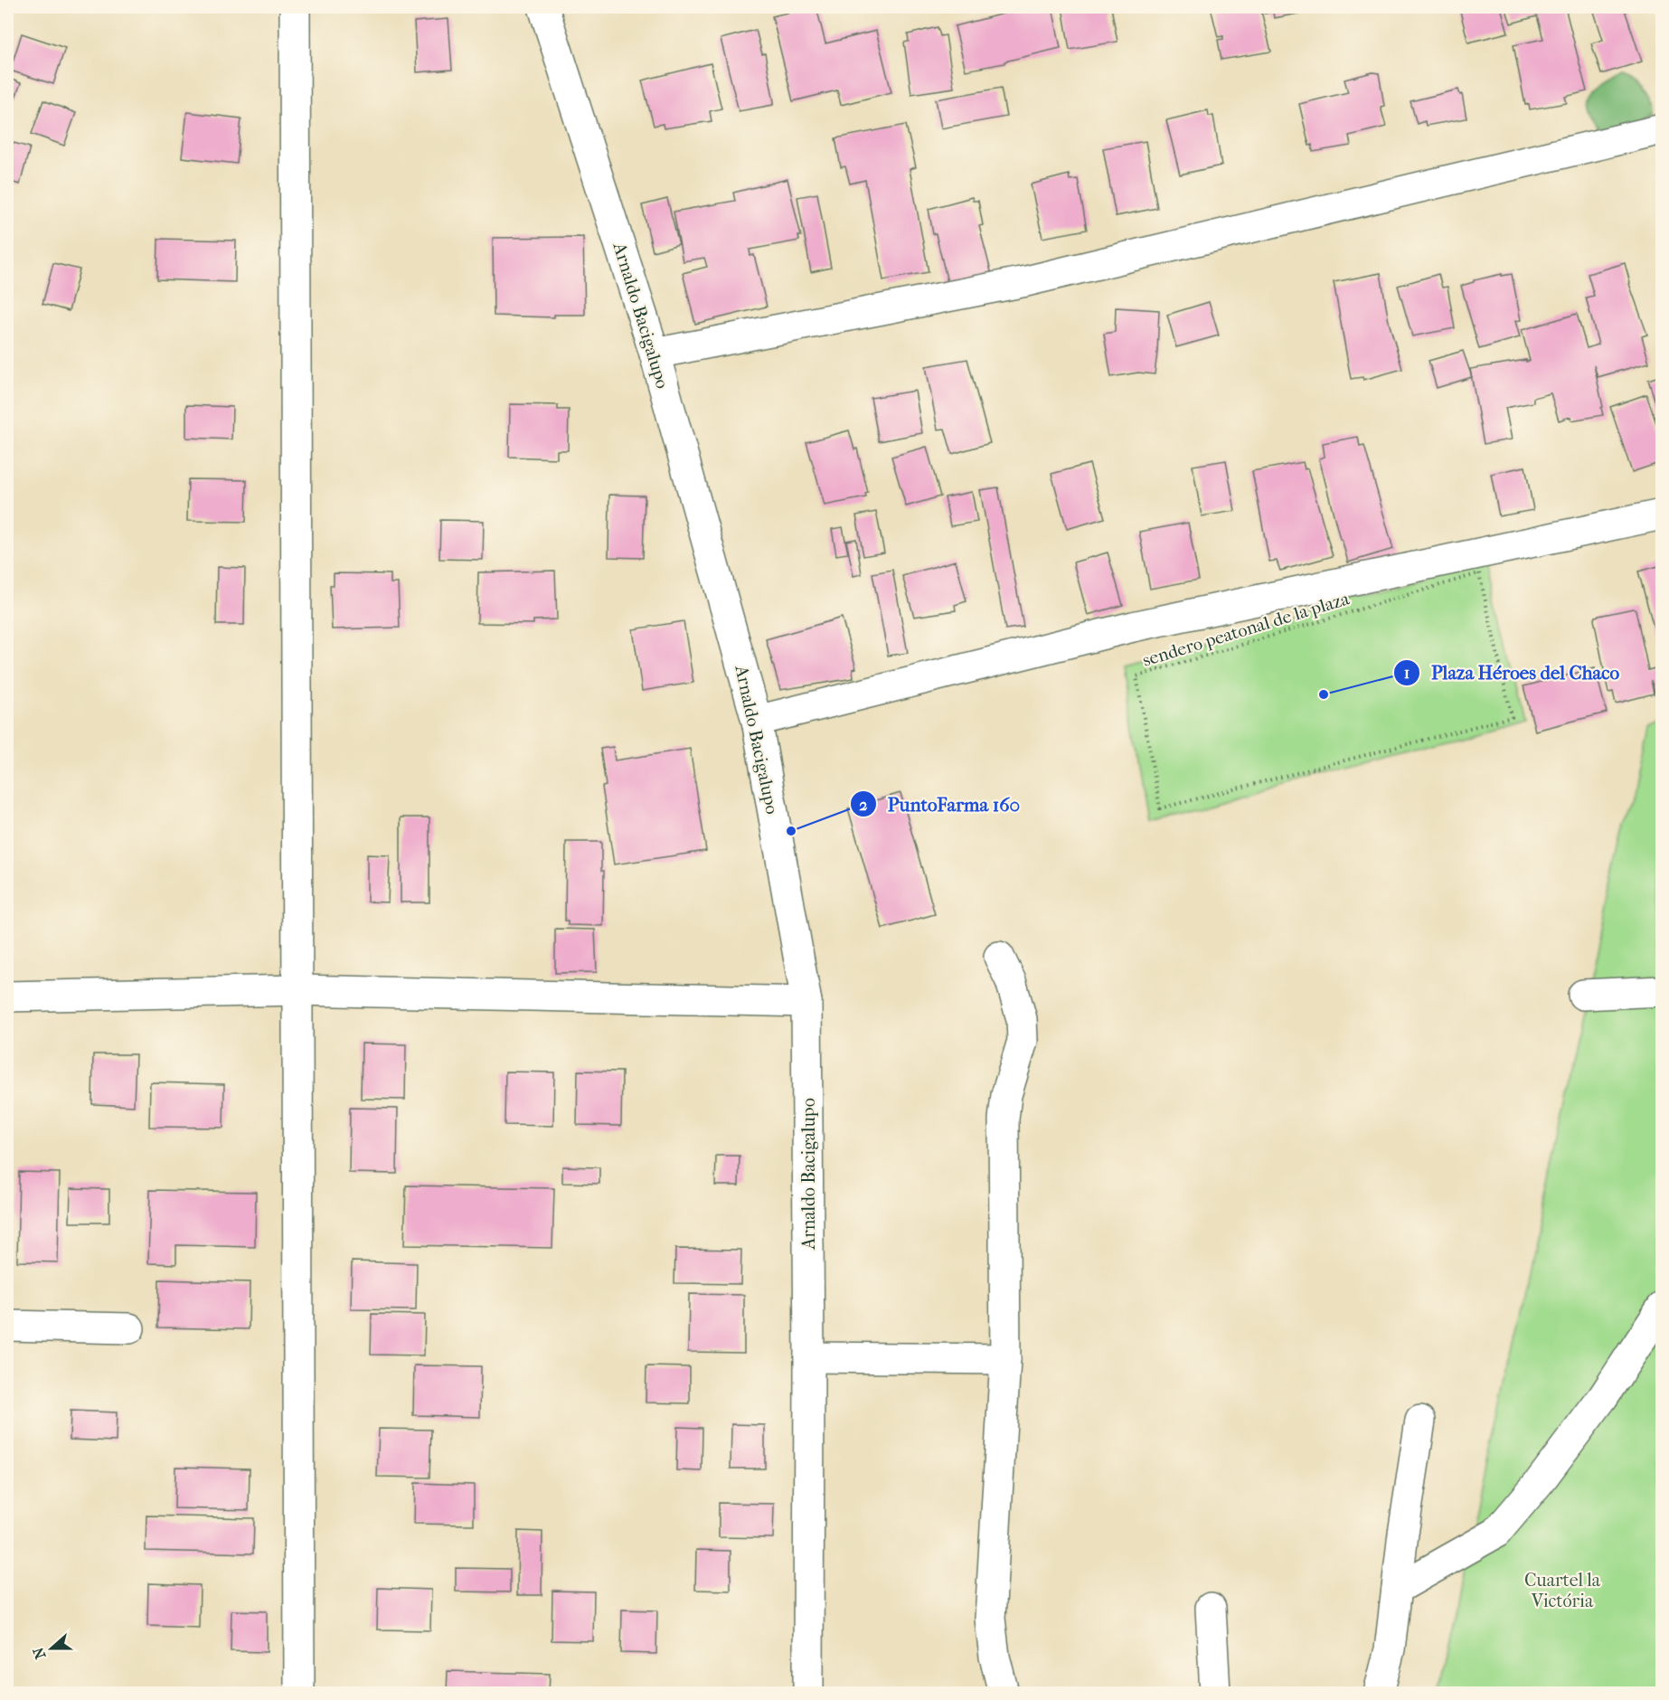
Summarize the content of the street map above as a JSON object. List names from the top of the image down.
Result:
{
  "streets": {
    "street": ["Arnaldo Bacigalupo"],
    "path": ["sendero peatonal de la plaza"]
  },
  "parks": ["Cuartel la Victória"],
  "places": ["Plaza Héroes del Chaco", "PuntoFarma 160"],
  "north": "left"
}
